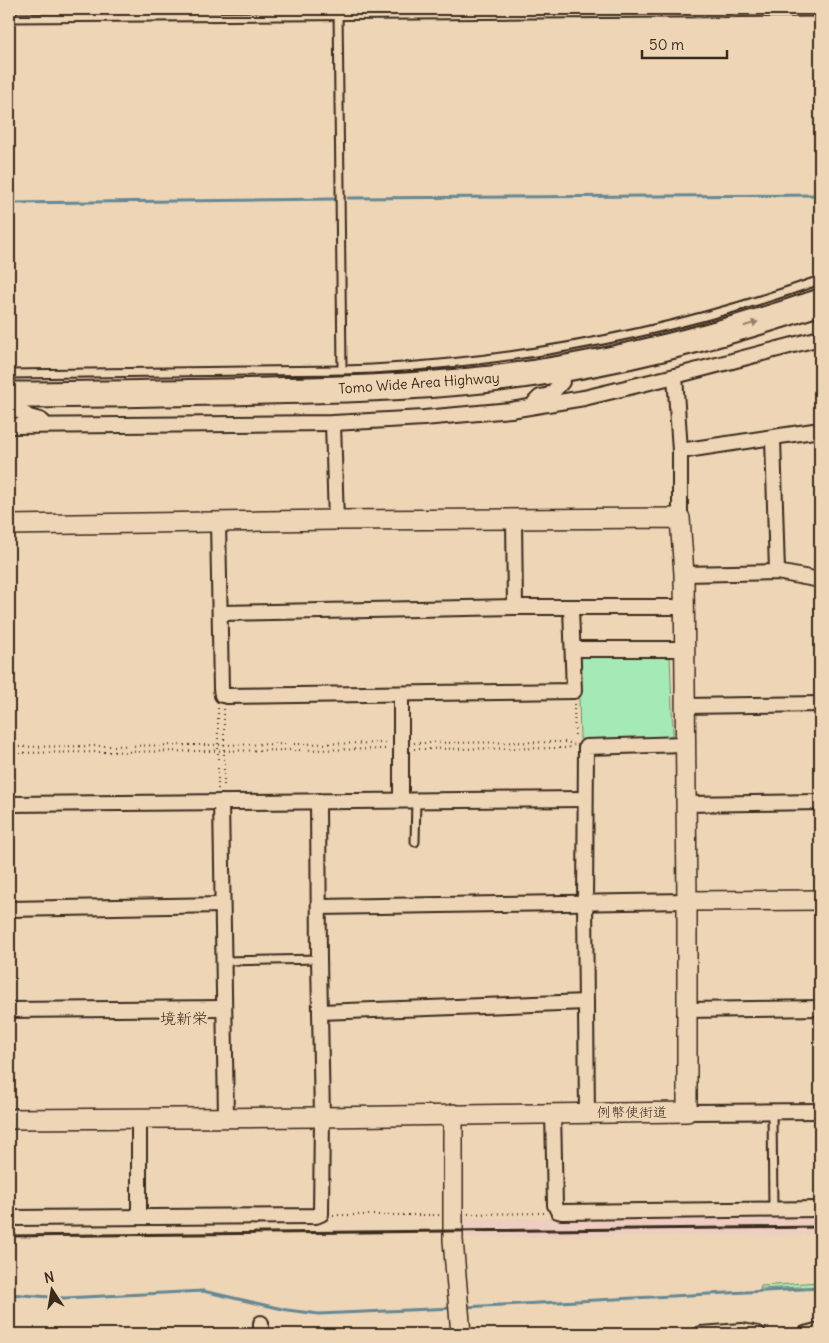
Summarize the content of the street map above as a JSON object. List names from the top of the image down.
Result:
{
  "streets": {
    "highway": ["Tomo Wide Area Highway"],
    "street": ["例幣使街道"]
  },
  "districts": ["境新栄"],
  "scale_bar": "50 m",
  "north": "top"
}
